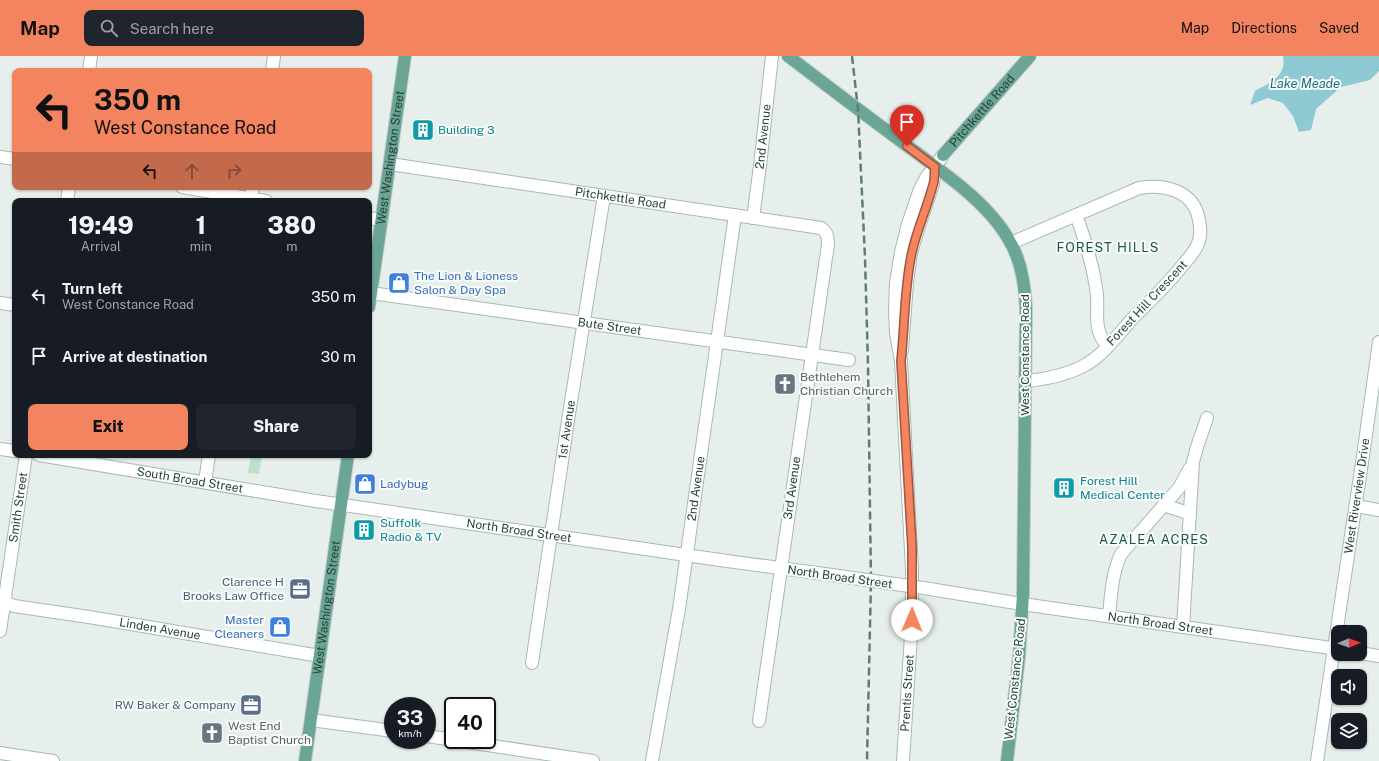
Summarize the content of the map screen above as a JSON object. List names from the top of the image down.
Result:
{
  "streets": {
    "main road": ["Pitchkettle Road", "West Washington Street", "West Constance Road"],
    "street": [
      "2nd Avenue",
      "Forest Hill Crescent",
      "Bute Street",
      "1st Avenue",
      "South Broad Street",
      "3rd Avenue",
      "West Riverview Drive",
      "Smith Street",
      "North Broad Street",
      "Linden Avenue",
      "Prentis Street"
    ]
  },
  "crossings": [
    ["Pitchkettle Road", "2nd Avenue"],
    ["Pitchkettle Road", "West Washington Street"],
    ["Pitchkettle Road", "West Constance Road"],
    ["Pitchkettle Road", "1st Avenue"],
    ["Pitchkettle Road", "3rd Avenue"],
    ["Pitchkettle Road", "Prentis Street"],
    ["2nd Avenue", "Bute Street"],
    ["2nd Avenue", "North Broad Street"],
    ["West Washington Street", "South Broad Street"],
    ["West Washington Street", "North Broad Street"],
    ["West Washington Street", "Linden Avenue"],
    ["Forest Hill Crescent", "West Constance Road"],
    ["Bute Street", "1st Avenue"],
    ["Bute Street", "3rd Avenue"],
    ["West Constance Road", "North Broad Street"],
    ["West Constance Road", "Prentis Street"],
    ["1st Avenue", "North Broad Street"],
    ["South Broad Street", "North Broad Street"],
    ["3rd Avenue", "North Broad Street"],
    ["Smith Street", "Linden Avenue"]
  ],
  "districts": ["FOREST HILLS", "AZALEA ACRES"],
  "water": ["Lake Meade"],
  "places": {
    "building": ["Building 3", "Forest Hill Medical Center", "Suffolk Radio & TV"],
    "shop": ["The Lion & Lioness Salon & Day Spa", "Ladybug", "Master Cleaners"],
    "church": ["Bethlehem Christian Church", "West End Baptist Church"],
    "office": ["Clarence H Brooks Law Office", "RW Baker & Company"]
  },
  "north": "right",
  "page": {
    "header": "Map",
    "search": "Search here",
    "nav": ["Map", "Directions", "Saved"],
    "turn": ["350 m", "West Constance Road"],
    "eta": [
      "19:49",
      "Arrival",
      "1",
      "min",
      "380",
      "m"
    ],
    "list": [
      {
        "name": "Turn left",
        "note": "West Constance Road",
        "value": "350 m"
      },
      {
        "name": "Arrive at destination",
        "value": "30 m"
      }
    ],
    "buttons": ["Exit", "Share"],
    "speed": "33 km/h",
    "limit": "40"
  }
}
